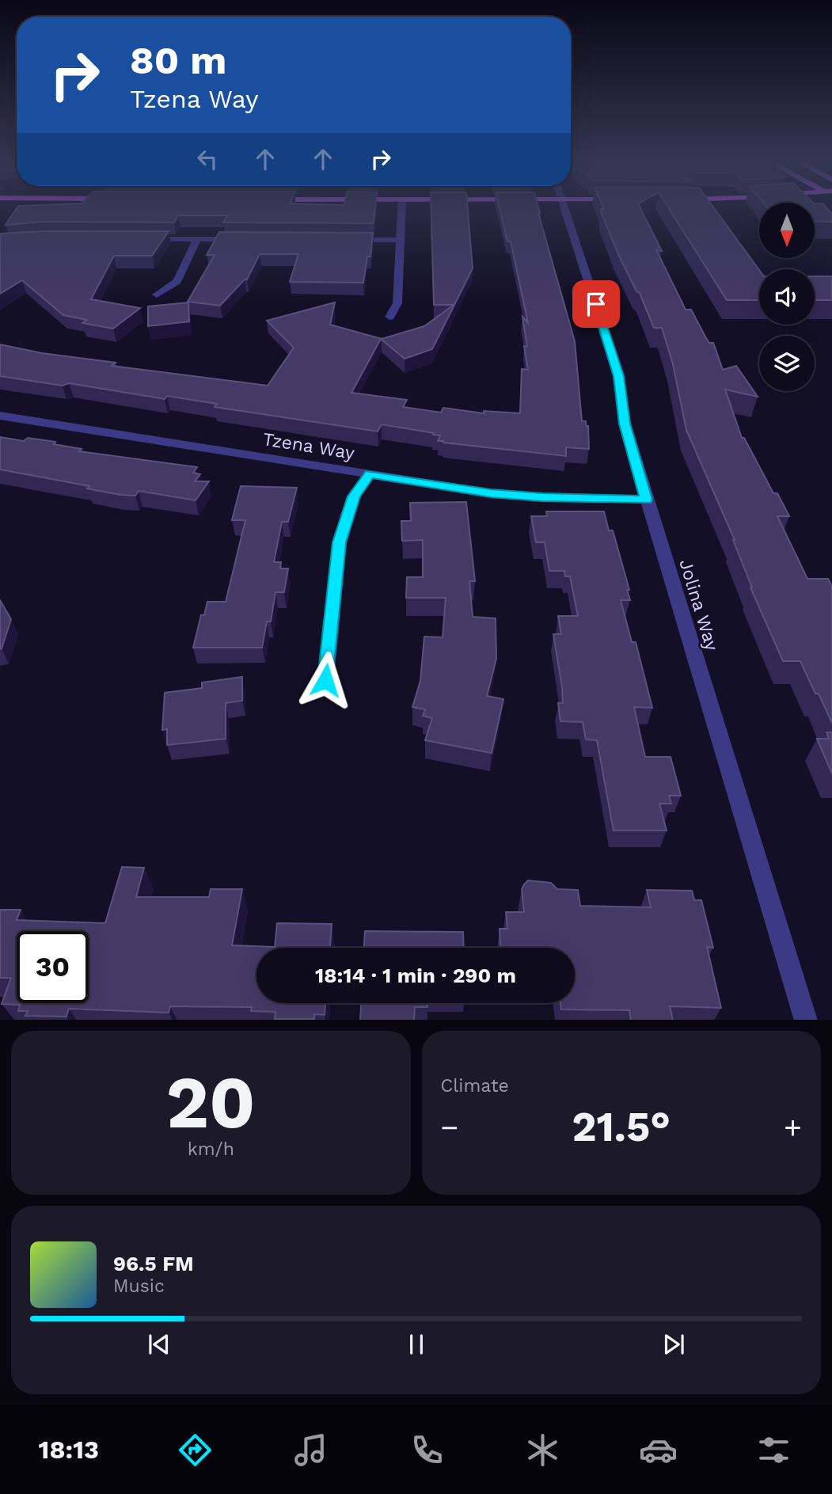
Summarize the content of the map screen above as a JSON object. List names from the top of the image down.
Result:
{
  "streets": {
    "street": ["Tzena Way", "Jolina Way"]
  },
  "crossings": [
    ["Tzena Way", "Jolina Way"]
  ],
  "north": "bottom",
  "page": {
    "turn": ["80 m", "Tzena Way"],
    "limit": "30",
    "trip": "18:14 · 1 min · 290 m",
    "tile": [
      ["20", "km/h"],
      "Climate"
    ],
    "heat": ["−", "21.5°", "+"],
    "song": ["96.5 FM", "Music"],
    "tabs": "18:13"
  }
}
